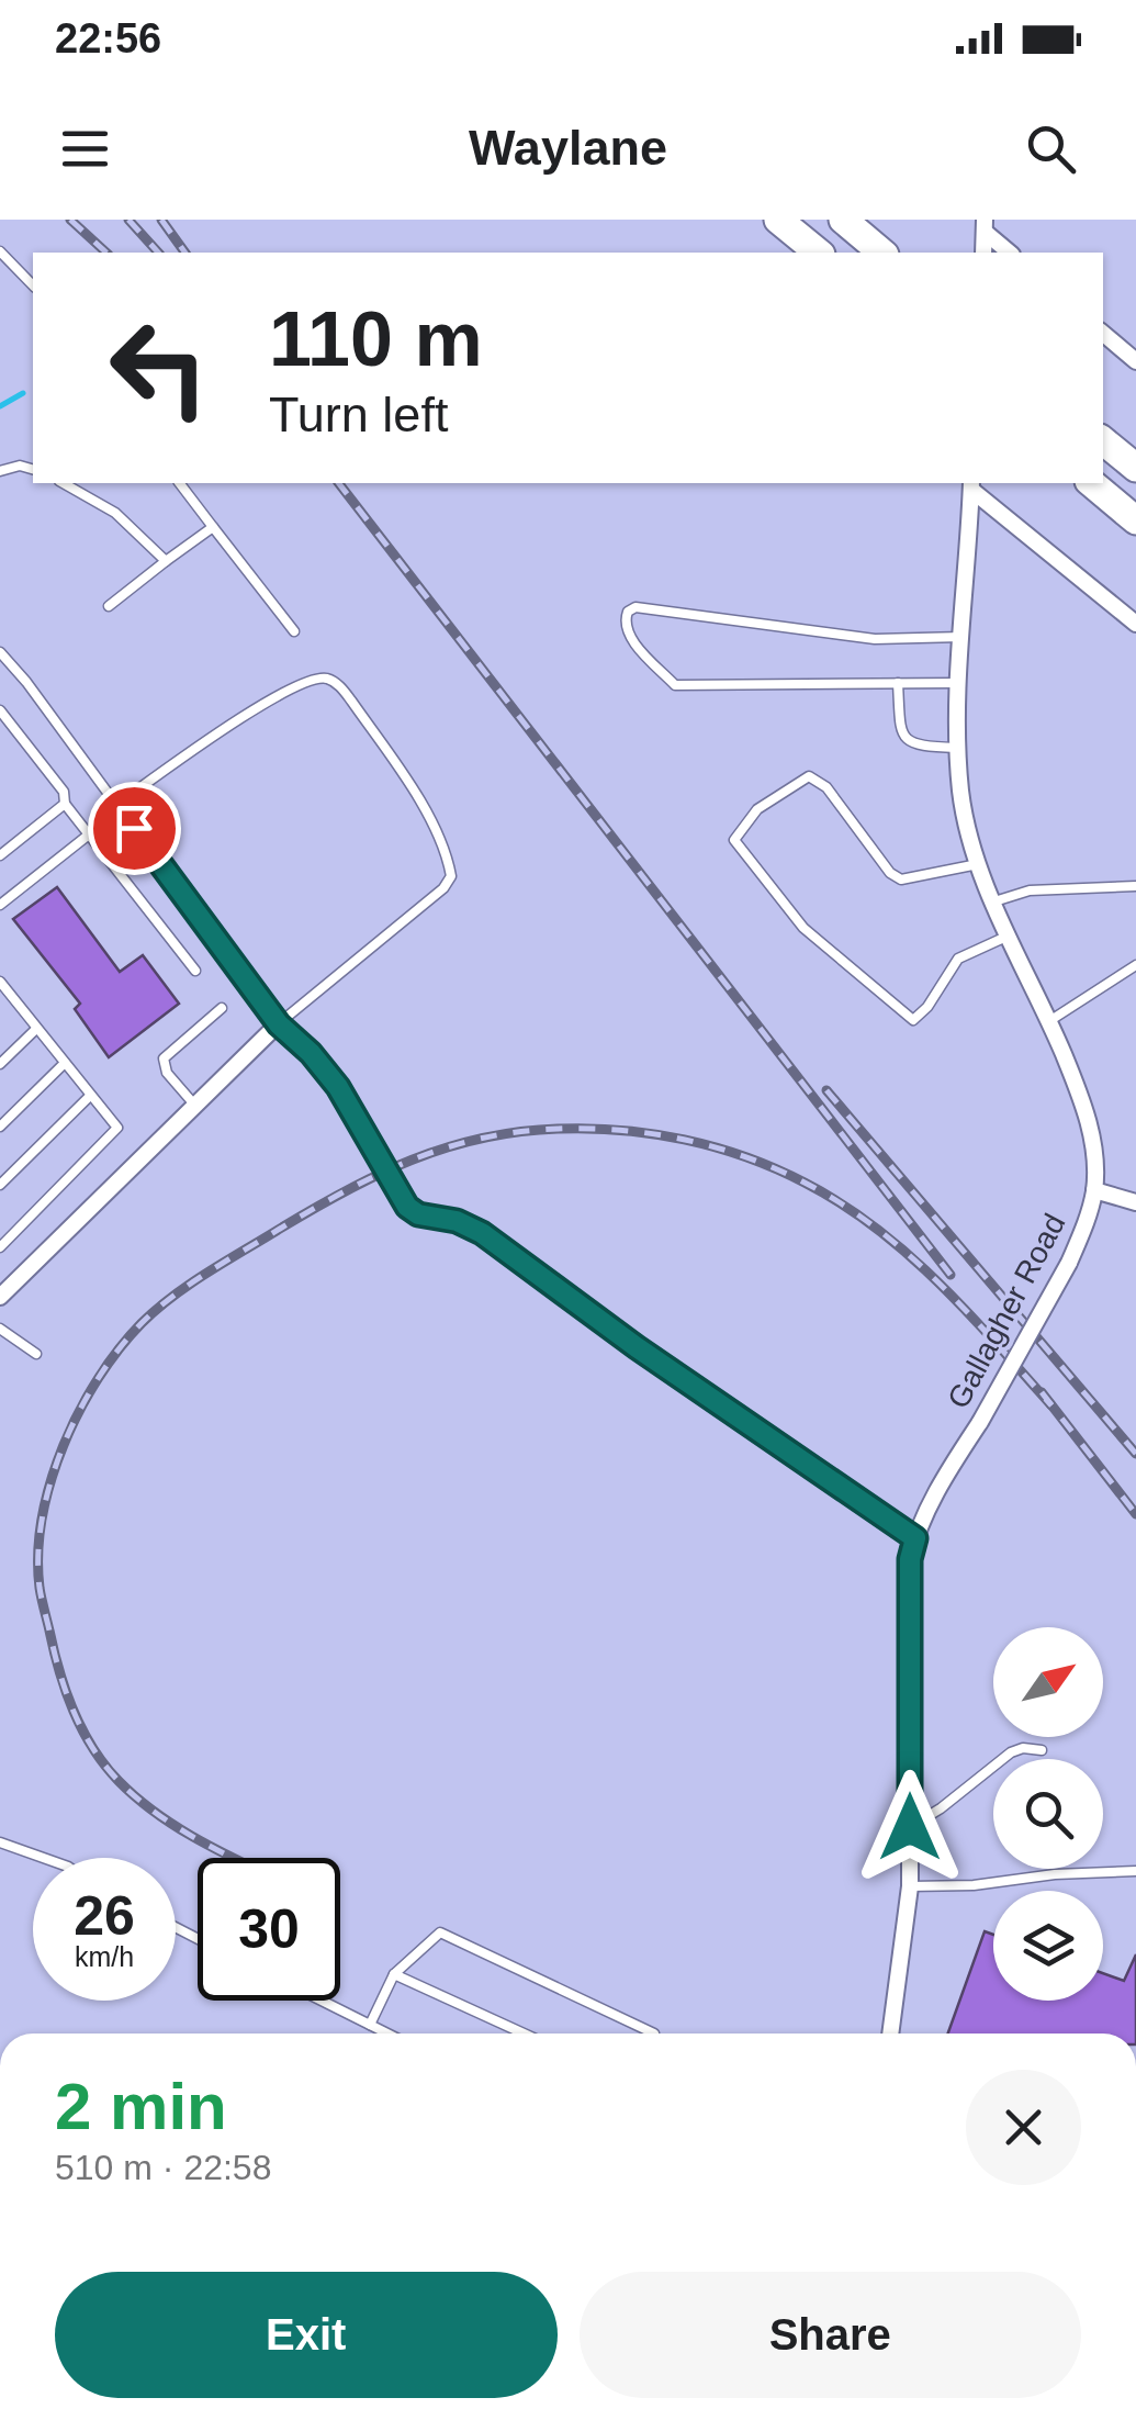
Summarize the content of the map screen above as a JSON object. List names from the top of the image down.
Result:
{
  "streets": {
    "street": ["Gallagher Road"]
  },
  "north": "top right",
  "page": {
    "status": "22:56",
    "header": "Waylane",
    "turn": ["110 m", "Turn left"],
    "speed": "26 km/h",
    "limit": "30",
    "heading": ["2 min", "510 m · 22:58"],
    "buttons": ["Exit", "Share"]
  }
}
